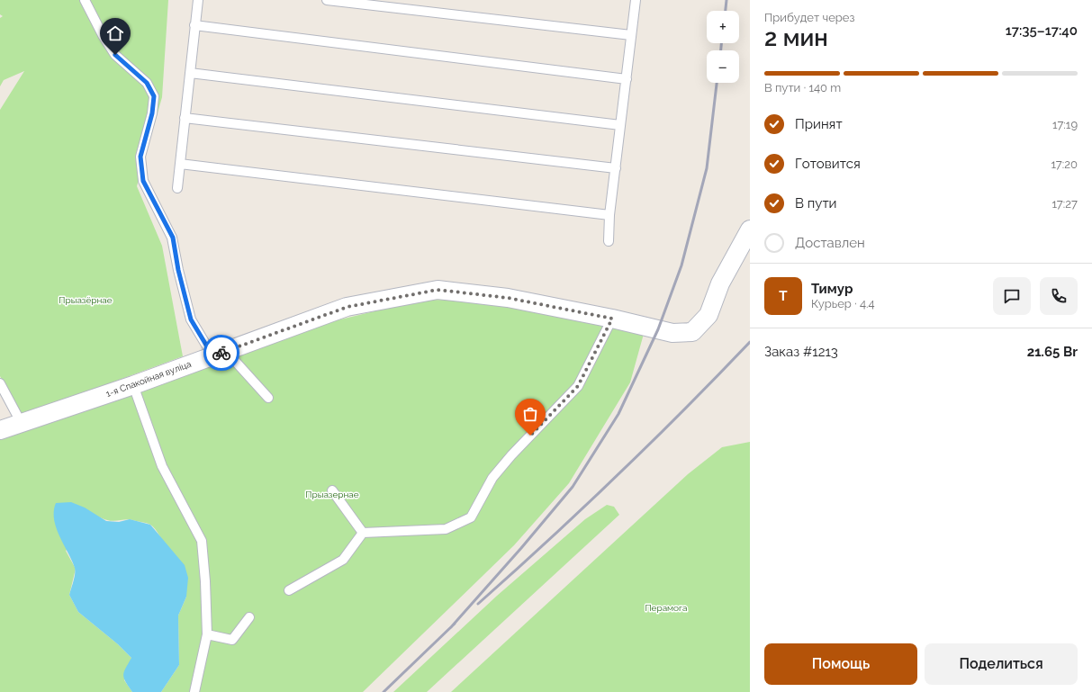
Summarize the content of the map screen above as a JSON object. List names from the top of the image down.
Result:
{
  "streets": {
    "street": ["1-я Спакойная вуліца"]
  },
  "parks": ["Прыазёрнае", "Прыазернае", "Перамога"],
  "page": {
    "heading": ["2 мин", "Прибудет через", "17:35–17:40"],
    "panel": [
      "Тимур",
      "Курьер · 4.4",
      "Заказ #1213",
      "21.65 Br"
    ],
    "map_buttons": ["+", "−"],
    "bar": "В пути · 140 m",
    "list": [
      ["Принят", "17:19"],
      ["Готовится", "17:20"],
      ["В пути", "17:27"],
      "Доставлен"
    ],
    "round": "Т",
    "buttons": ["Помощь", "Поделиться"]
  }
}
